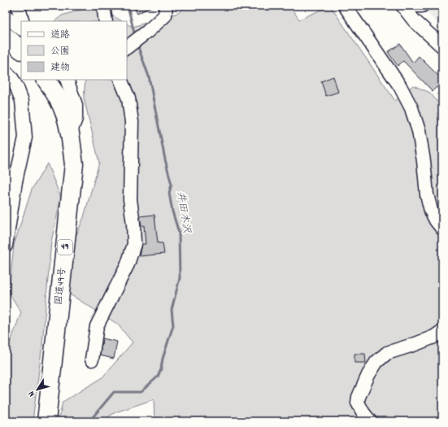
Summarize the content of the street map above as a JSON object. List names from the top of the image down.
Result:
{
  "streets": {
    "highway": ["49", "国道49号"]
  },
  "water": ["井田木沢"],
  "legend": ["道路", "公園", "建物"],
  "north": "bottom left"
}
